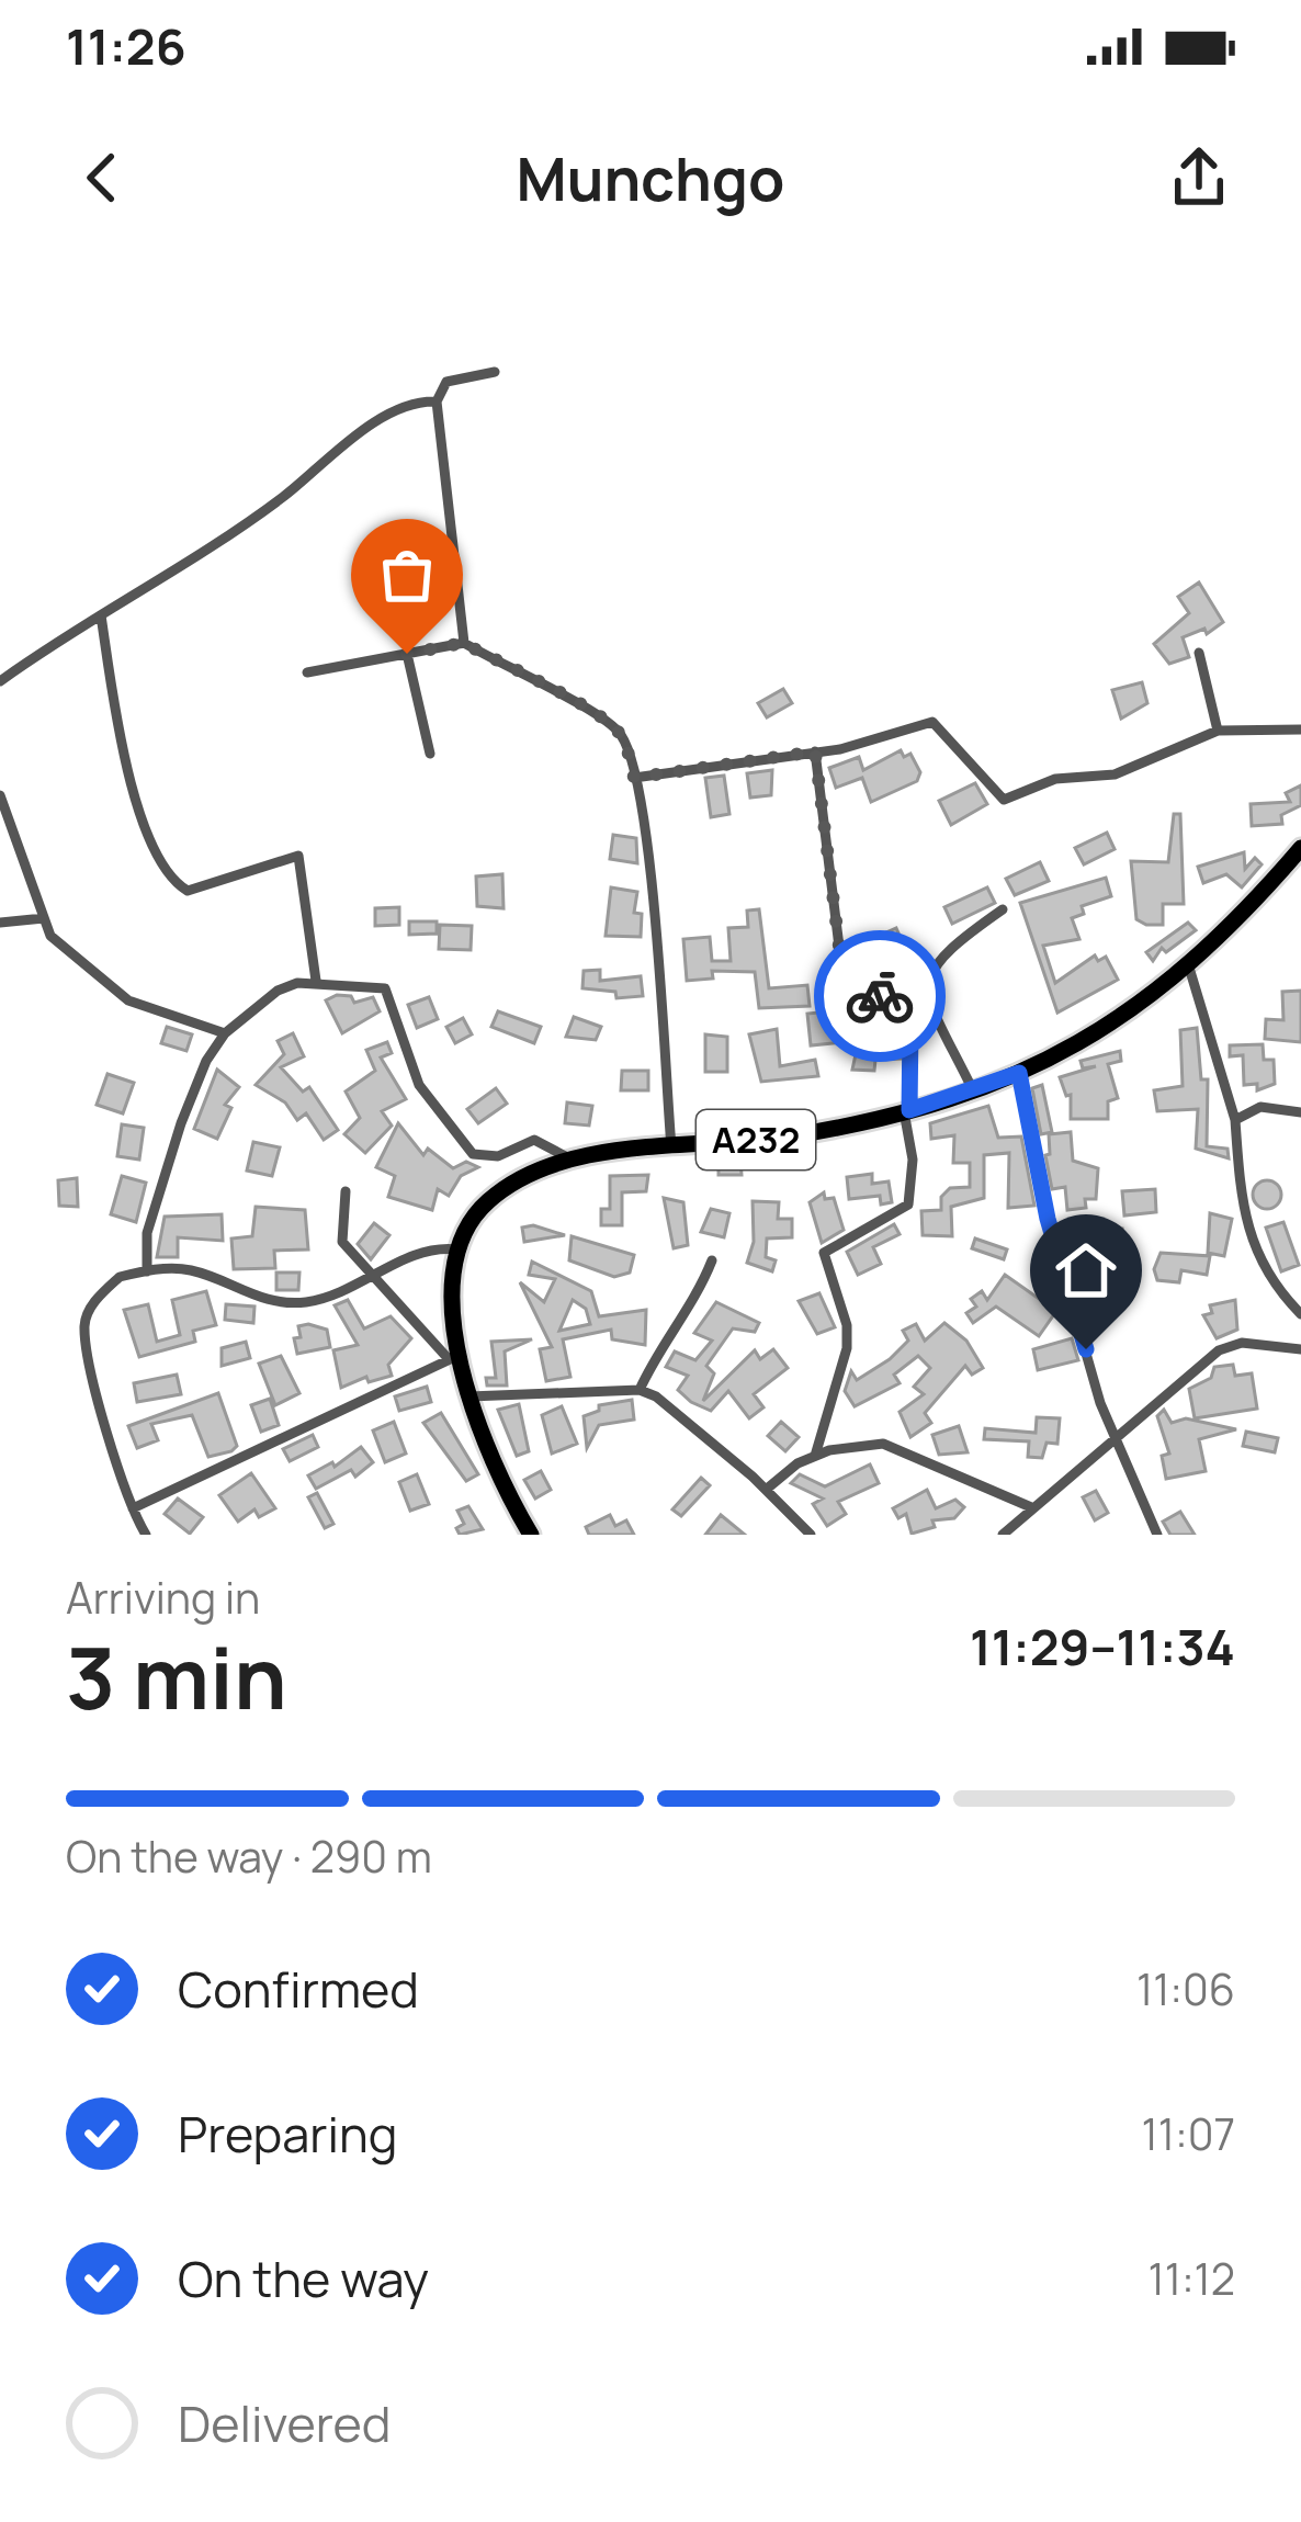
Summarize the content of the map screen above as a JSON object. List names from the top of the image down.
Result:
{
  "streets": {
    "main road": ["A232"]
  },
  "page": {
    "status": "11:26",
    "header": "Munchgo",
    "heading": ["3 min", "Arriving in", "11:29–11:34"],
    "bar": "On the way · 290 m",
    "list": [
      ["Confirmed", "11:06"],
      ["Preparing", "11:07"],
      ["On the way", "11:12"],
      "Delivered"
    ]
  }
}
